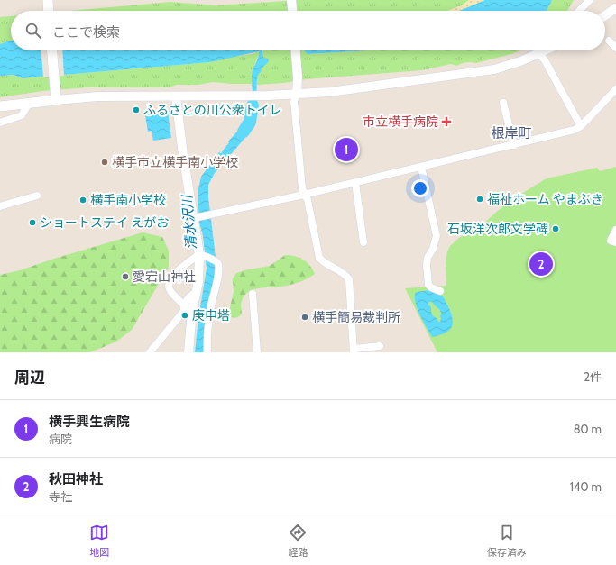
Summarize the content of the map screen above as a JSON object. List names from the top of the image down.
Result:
{
  "districts": ["根岸町"],
  "water": ["清水沢川"],
  "places": {
    "other": [
      "ふるさとの川公衆トイレ",
      "横手市立横手南小学校",
      "福祉ホーム やまぶき",
      "横手南小学校",
      "ショートステイ えがお",
      "石坂洋次郎文学碑",
      "愛宕山神社",
      "庚申塔",
      "横手簡易裁判所"
    ],
    "health": ["市立横手病院"]
  },
  "page": {
    "search": "ここで検索",
    "pins": ["1", "2"],
    "heading": ["周辺", "2件"],
    "list": [
      {
        "mark": "1",
        "name": "横手興生病院",
        "note": "病院",
        "value": "80 m"
      },
      {
        "mark": "2",
        "name": "秋田神社",
        "note": "寺社",
        "value": "140 m"
      }
    ],
    "nav": ["地図", "経路", "保存済み"]
  }
}
